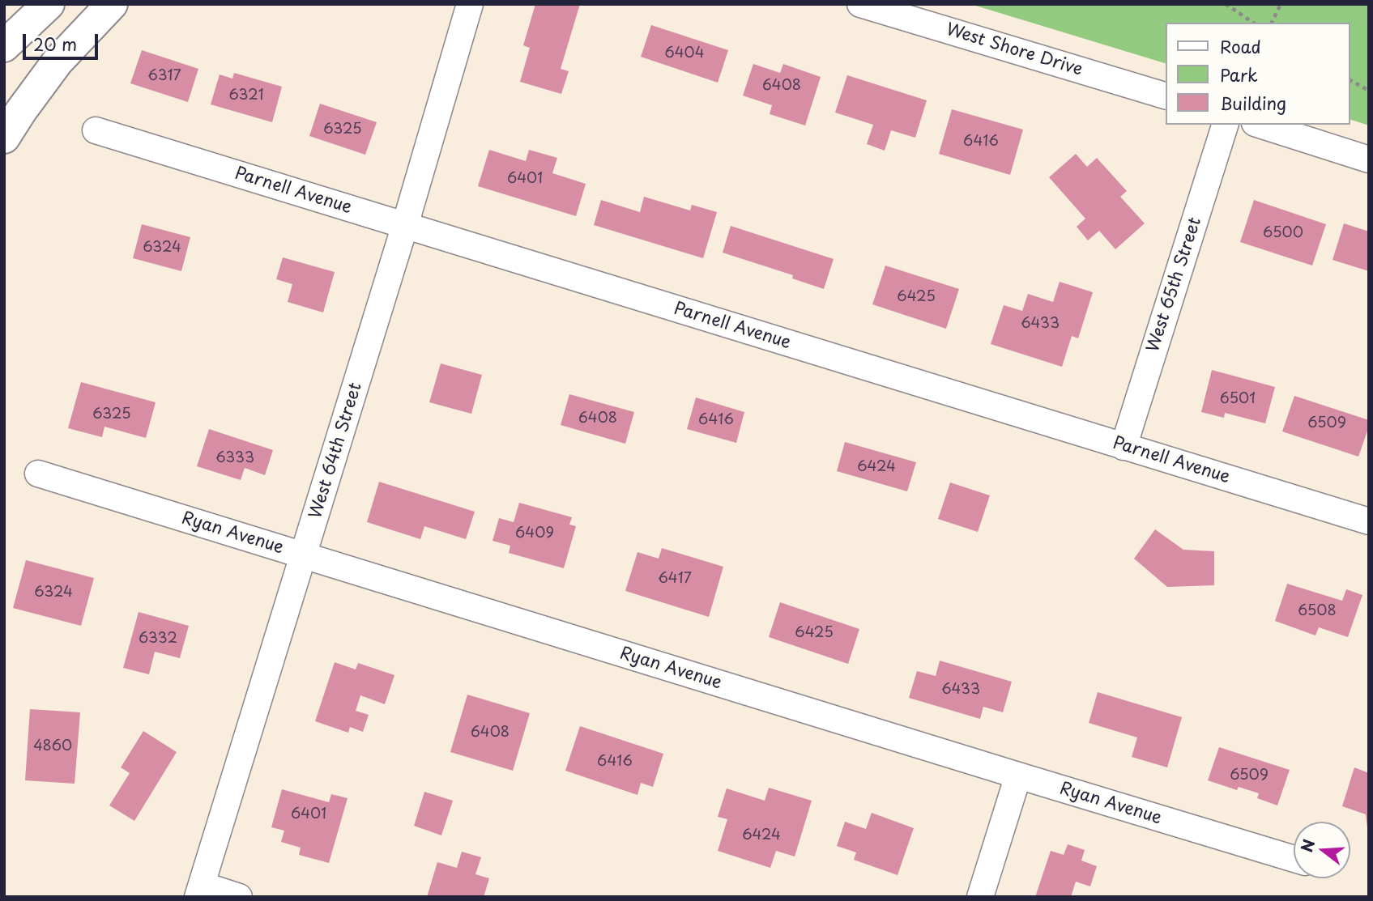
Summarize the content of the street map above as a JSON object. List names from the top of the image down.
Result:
{
  "streets": {
    "street": [
      "West Shore Drive",
      "Parnell Avenue",
      "West 65th Street",
      "West 64th Street",
      "Ryan Avenue"
    ]
  },
  "crossings": [
    ["Parnell Avenue", "West 65th Street"],
    ["Parnell Avenue", "West 64th Street"],
    ["West 64th Street", "Ryan Avenue"]
  ],
  "house_numbers": [
    "6404",
    "6317",
    "6408",
    "6321",
    "6325",
    "6416",
    "6401",
    "6500",
    "6324",
    "6425",
    "6433",
    "6501",
    "6325",
    "6408",
    "6416",
    "6509",
    "6333",
    "6424",
    "6409",
    "6417",
    "6324",
    "6508",
    "6425",
    "6332",
    "6433",
    "6408",
    "4860",
    "6416",
    "6509",
    "6401",
    "6424"
  ],
  "legend": ["Road", "Park", "Building"],
  "scale_bar": "20 m",
  "north": "left"
}
